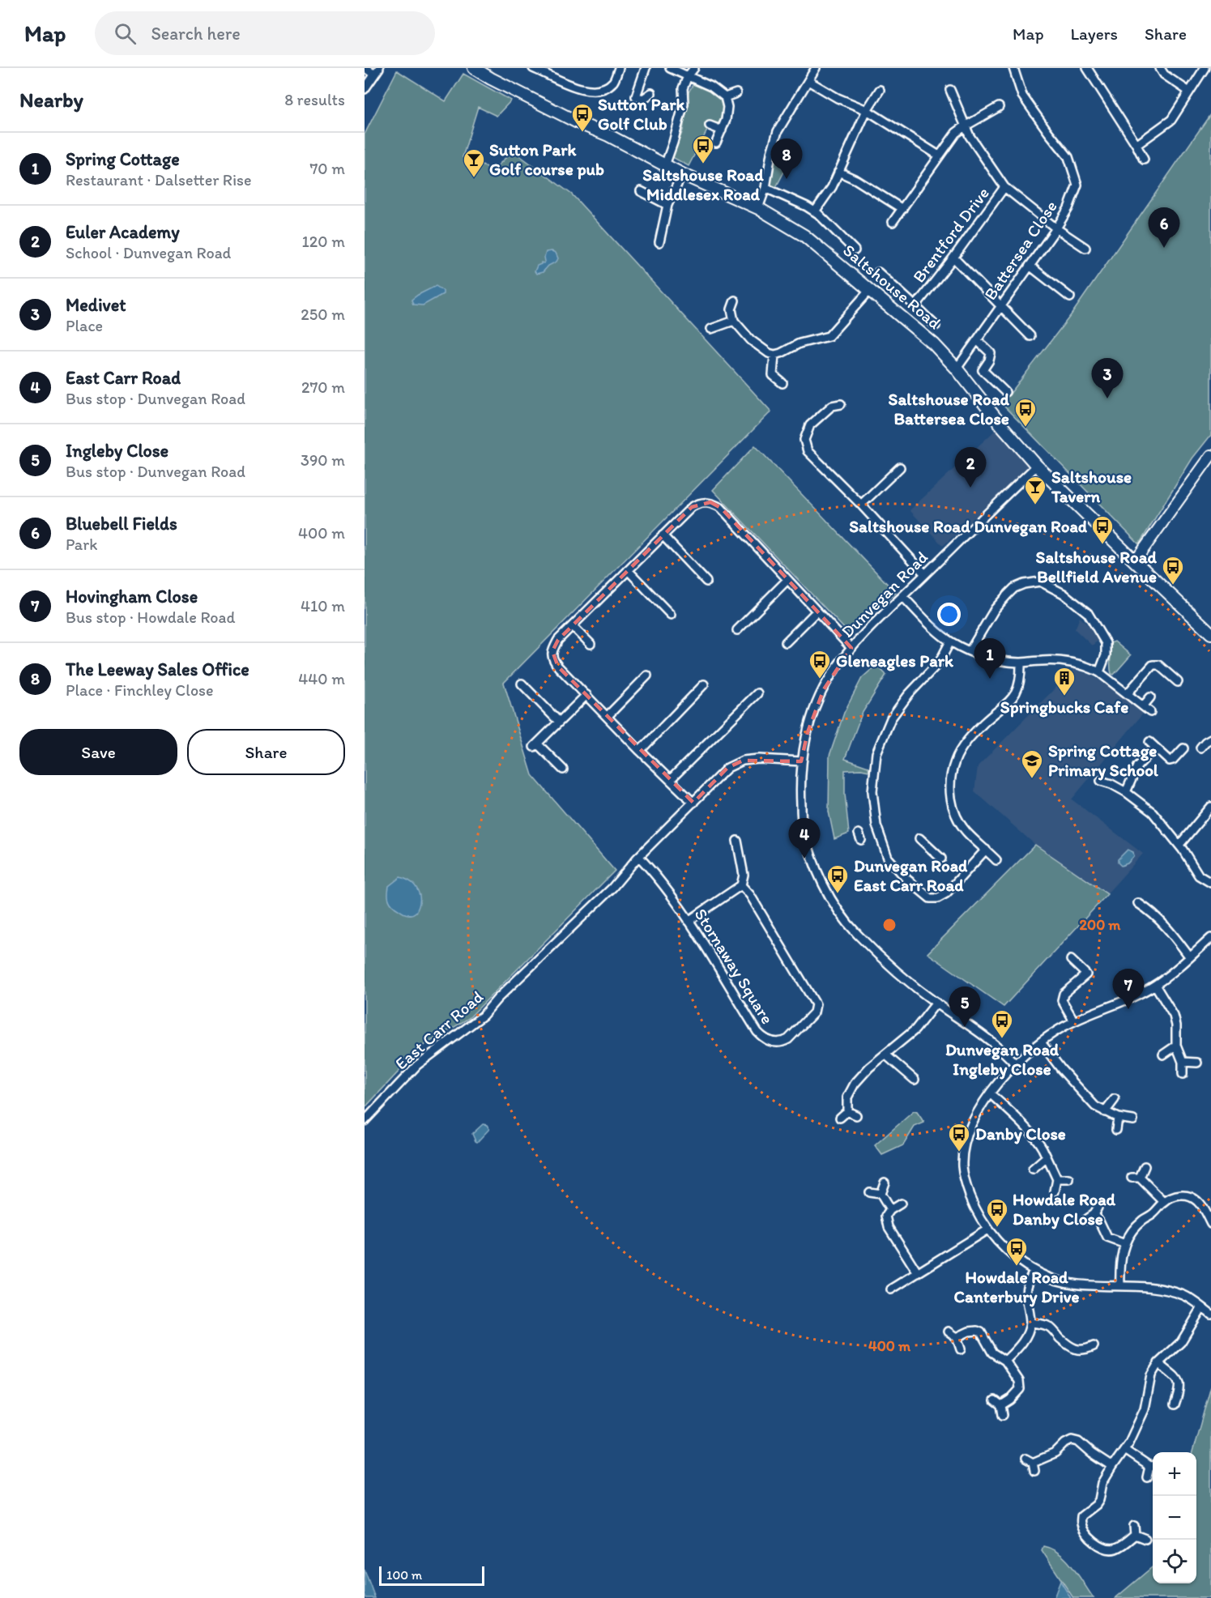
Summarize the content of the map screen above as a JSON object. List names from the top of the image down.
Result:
{
  "streets": {
    "main road": ["Saltshouse Road"],
    "street": [
      "Brentford Drive",
      "Battersea Close",
      "Dunvegan Road",
      "Stornaway Square",
      "East Carr Road"
    ]
  },
  "crossings": [
    ["Battersea Close", "Saltshouse Road"],
    ["Saltshouse Road", "Dunvegan Road"],
    ["Dunvegan Road", "East Carr Road"],
    ["Stornaway Square", "East Carr Road"]
  ],
  "places": {
    "bus stop": [
      "Sutton Park Golf Club",
      "Saltshouse Road Middlesex Road",
      "Saltshouse Road Battersea Close",
      "Saltshouse Road Dunvegan Road",
      "Saltshouse Road Bellfield Avenue",
      "Gleneagles Park",
      "Dunvegan Road East Carr Road",
      "Dunvegan Road Ingleby Close",
      "Danby Close",
      "Howdale Road Danby Close",
      "Howdale Road Canterbury Drive"
    ],
    "bar": ["Sutton Park Golf course pub", "Saltshouse Tavern"],
    "building": ["Springbucks Cafe"],
    "school or university": ["Spring Cottage Primary School"]
  },
  "scale_bar": "100 m",
  "page": {
    "header": "Map",
    "search": "Search here",
    "nav": ["Map", "Layers", "Share"],
    "heading": ["Nearby", "8 results"],
    "list": [
      {
        "mark": "1",
        "name": "Spring Cottage",
        "note": "Restaurant · Dalsetter Rise",
        "value": "70 m"
      },
      {
        "mark": "2",
        "name": "Euler Academy",
        "note": "School · Dunvegan Road",
        "value": "120 m"
      },
      {
        "mark": "3",
        "name": "Medivet",
        "note": "Place",
        "value": "250 m"
      },
      {
        "mark": "4",
        "name": "East Carr Road",
        "note": "Bus stop · Dunvegan Road",
        "value": "270 m"
      },
      {
        "mark": "5",
        "name": "Ingleby Close",
        "note": "Bus stop · Dunvegan Road",
        "value": "390 m"
      },
      {
        "mark": "6",
        "name": "Bluebell Fields",
        "note": "Park",
        "value": "400 m"
      },
      {
        "mark": "7",
        "name": "Hovingham Close",
        "note": "Bus stop · Howdale Road",
        "value": "410 m"
      },
      {
        "mark": "8",
        "name": "The Leeway Sales Office",
        "note": "Place · Finchley Close",
        "value": "440 m"
      }
    ],
    "pins": [
      "8",
      "6",
      "3",
      "2",
      "1",
      "4",
      "7",
      "5"
    ],
    "buttons": ["Save", "Share"],
    "map_buttons": ["+", "−"],
    "scale": "100 m"
  },
  "rings": ["200 m", "400 m"]
}
